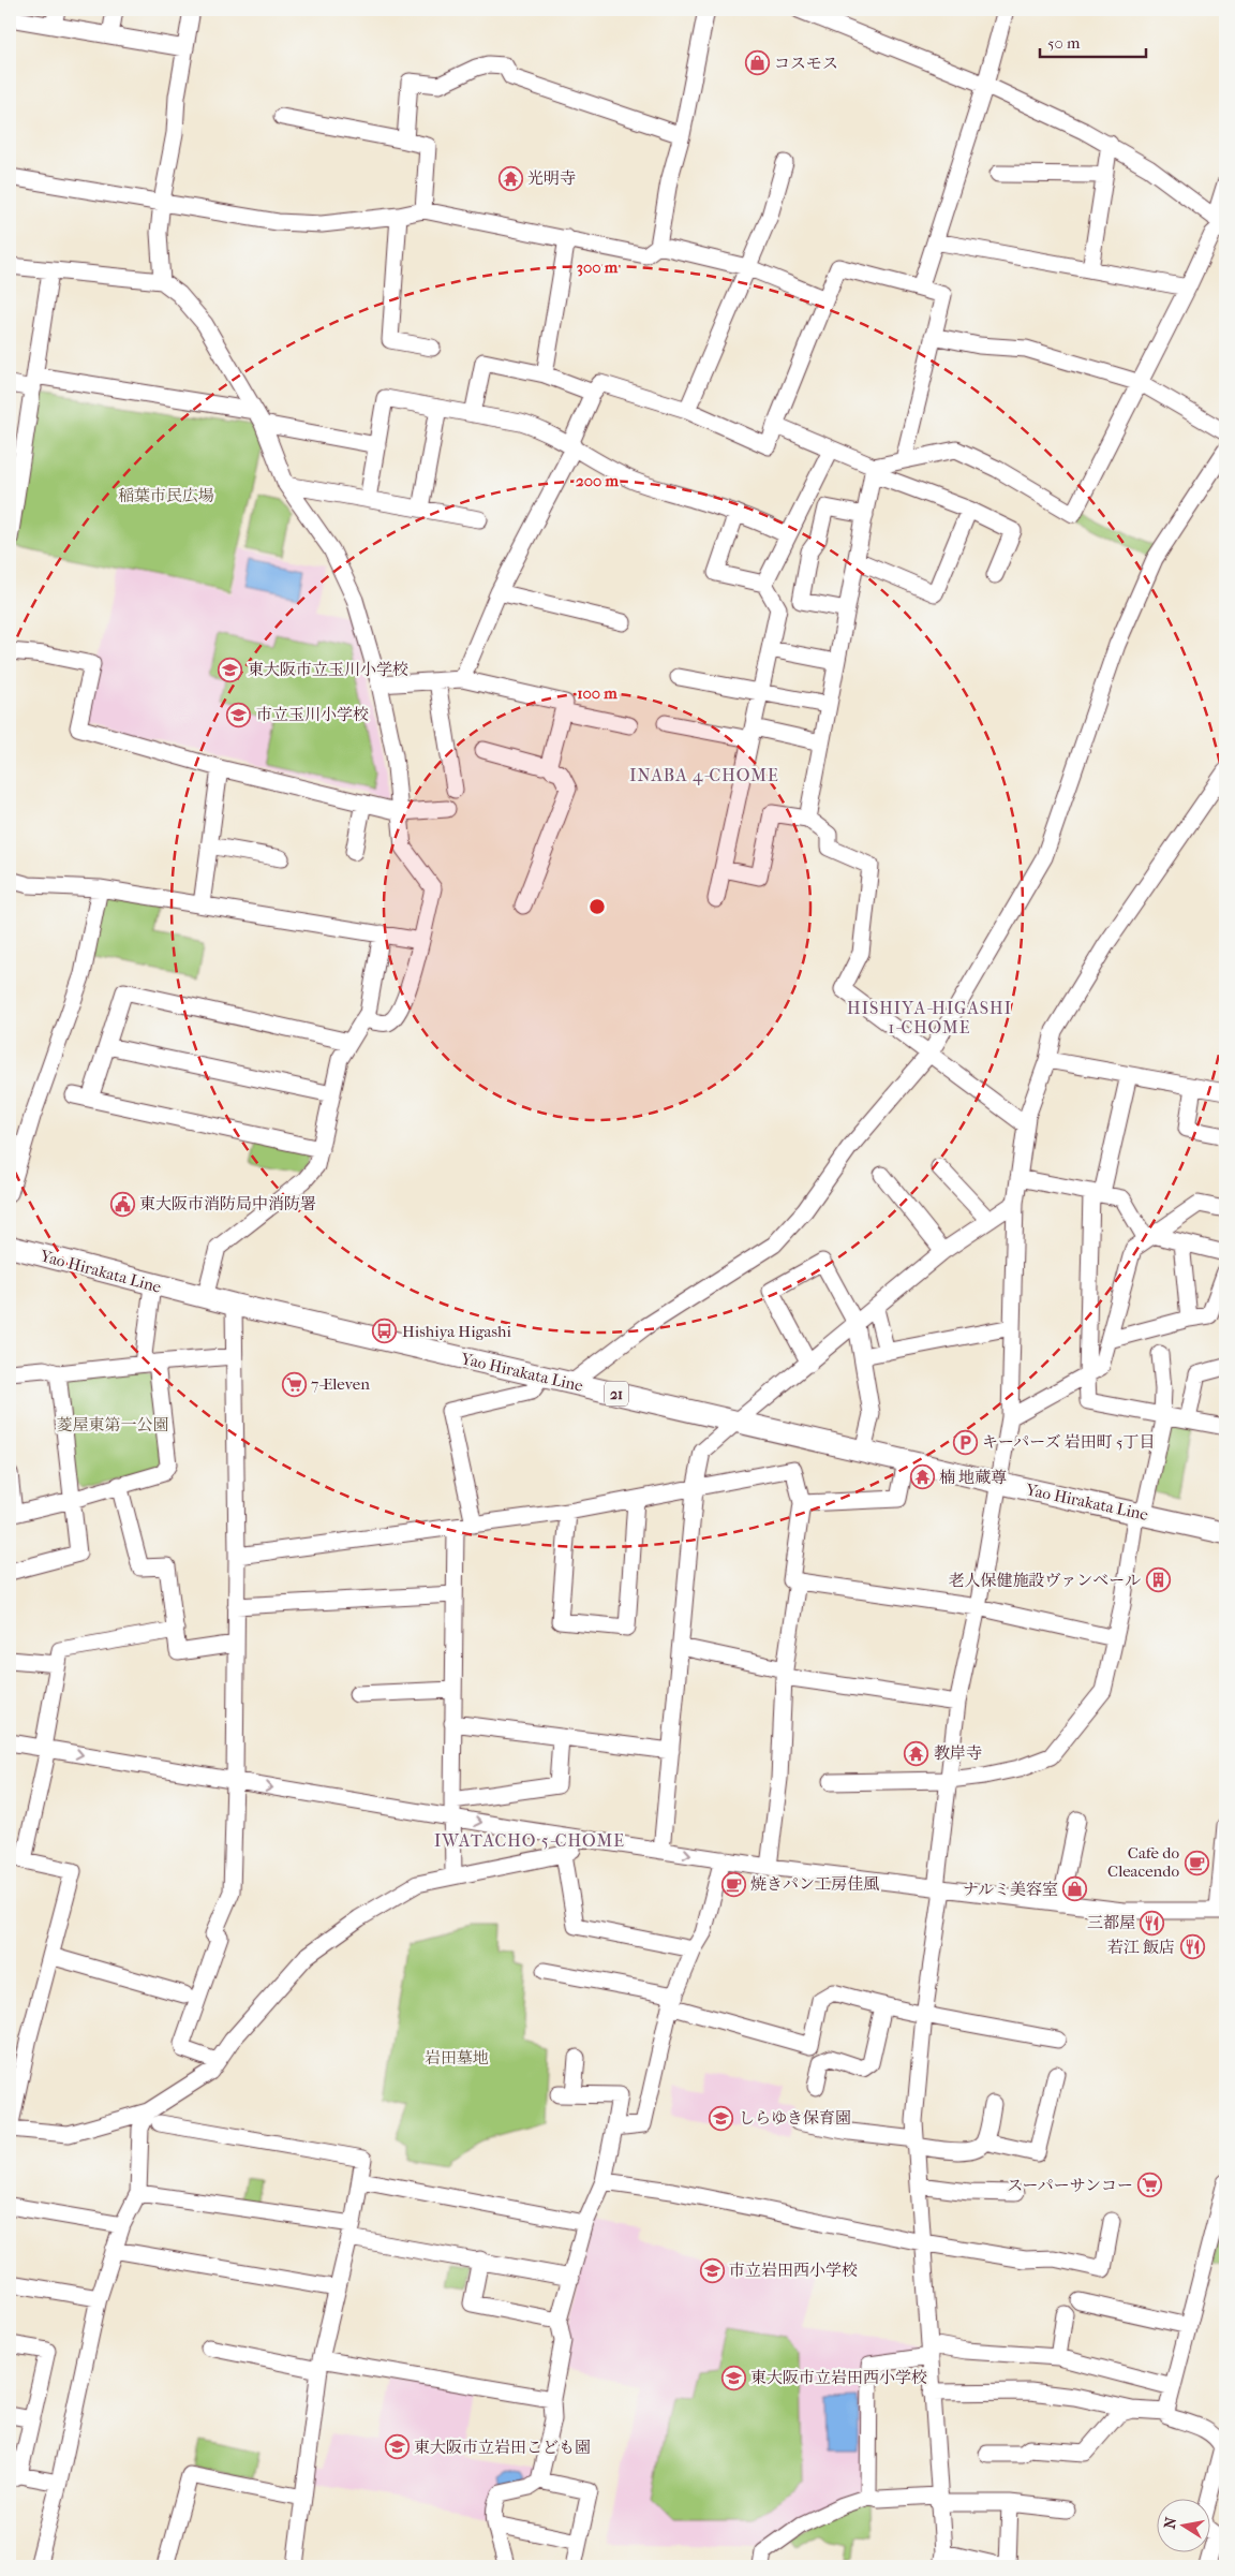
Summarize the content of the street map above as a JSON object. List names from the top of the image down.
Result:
{
  "streets": {
    "main road": ["Yao Hirakata Line", "21"]
  },
  "districts": ["INABA 4-CHOME", "HISHIYA-HIGASHI 1-CHOME", "IWATACHO 5-CHOME"],
  "parks": ["稲葉市民広場", "菱屋東第一公園", "岩田墓地"],
  "places": {
    "shop": ["コスモス", "ナルミ美容室"],
    "temple": ["光明寺", "楠 地蔵尊", "教岸寺"],
    "school or university": [
      "東大阪市立玉川小学校",
      "市立玉川小学校",
      "しらゆき保育園",
      "市立岩田西小学校",
      "東大阪市立岩田西小学校",
      "東大阪市立岩田こども園"
    ],
    "public building": ["東大阪市消防局中消防署"],
    "bus stop": ["Hishiya Higashi"],
    "supermarket": ["7-Eleven", "スーパーサンコー"],
    "parking": ["キーパーズ 岩田町 5丁目"],
    "building": ["老人保健施設ヴァンベール"],
    "cafe": ["Cafe do Cleacendo", "焼きパン工房佳風"],
    "restaurant": ["三都屋", "若江 飯店"]
  },
  "scale_bar": "50 m",
  "north": "left",
  "rings": ["300 m", "200 m", "100 m"]
}
